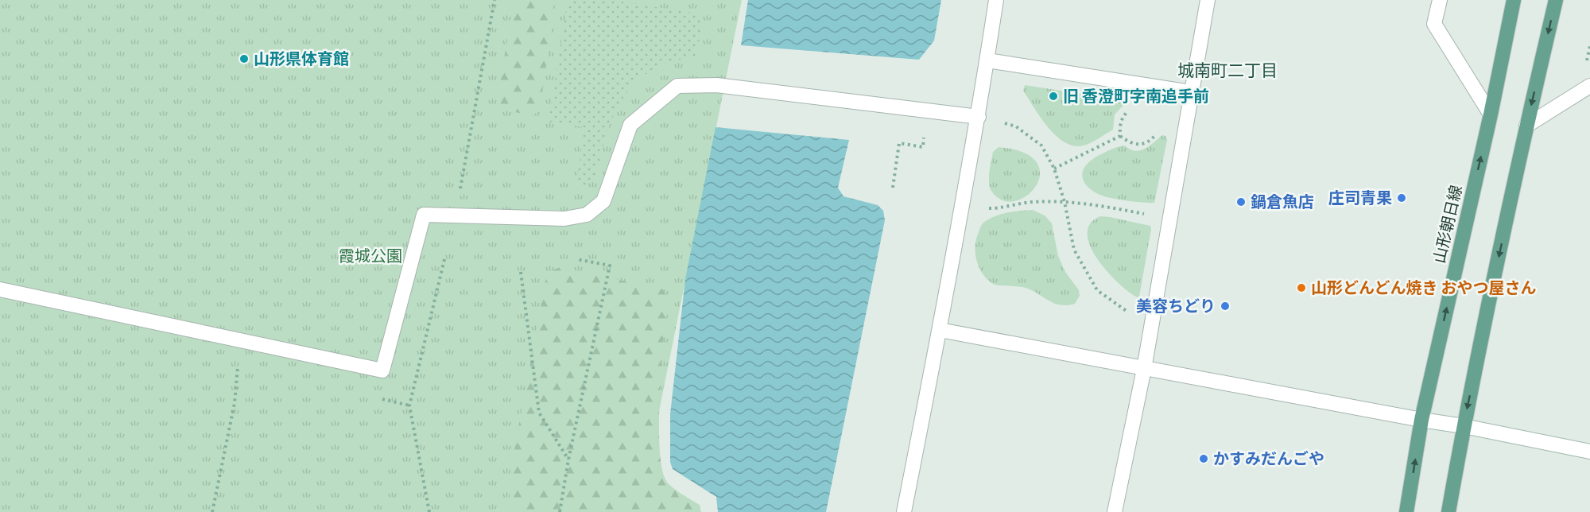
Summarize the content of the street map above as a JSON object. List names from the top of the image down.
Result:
{
  "streets": {
    "main road": ["山形朝日線"]
  },
  "districts": ["城南町二丁目"],
  "parks": ["霞城公園"],
  "places": [
    "山形県体育館",
    "旧 香澄町字南追手前",
    "庄司青果",
    "鍋倉魚店",
    "山形どんどん焼き おやつ屋さん",
    "美容ちどり",
    "かすみだんごや"
  ]
}
